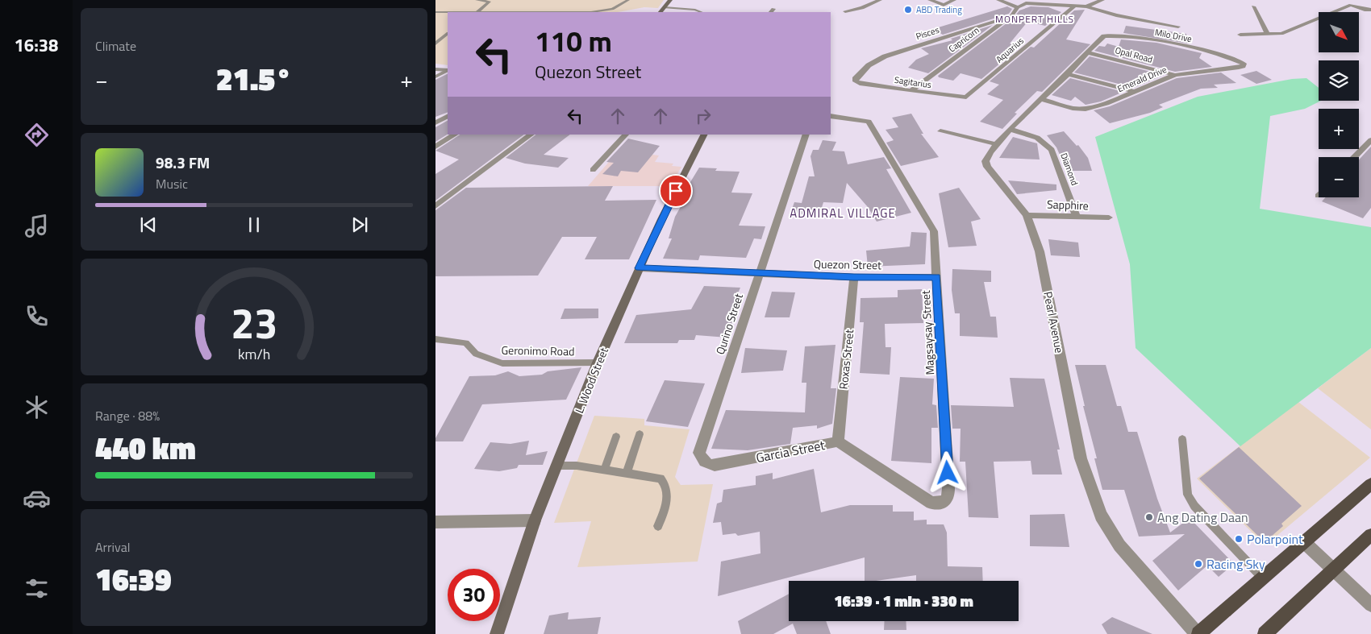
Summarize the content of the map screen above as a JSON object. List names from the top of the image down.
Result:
{
  "streets": {
    "main road": ["L. Wood Street"],
    "street": [
      "Pisces",
      "Milo Drive",
      "Capricorn",
      "Aquarius",
      "Opal Road",
      "Emerald Drive",
      "Sagitarius",
      "Diamond",
      "Sapphire",
      "Quezon Street",
      "Pearl Avenue",
      "Qurino Street",
      "Magsaysay Street",
      "Roxas Street",
      "Garcia Street"
    ],
    "lane": ["Geronimo Road"]
  },
  "crossings": [
    ["Pisces", "Capricorn"],
    ["Pisces", "Sagitarius"],
    ["Milo Drive", "Emerald Drive"],
    ["Milo Drive", "Pearl Avenue"],
    ["Capricorn", "Sagitarius"],
    ["Aquarius", "Sagitarius"],
    ["Opal Road", "Emerald Drive"],
    ["Opal Road", "Pearl Avenue"],
    ["Emerald Drive", "Pearl Avenue"],
    ["Diamond", "Sapphire"],
    ["Diamond", "Pearl Avenue"],
    ["Sapphire", "Pearl Avenue"],
    ["Quezon Street", "Qurino Street"],
    ["Quezon Street", "Magsaysay Street"],
    ["Quezon Street", "Roxas Street"],
    ["Quezon Street", "L. Wood Street"],
    ["Qurino Street", "Garcia Street"],
    ["Magsaysay Street", "Garcia Street"],
    ["Geronimo Road", "L. Wood Street"],
    ["Roxas Street", "Garcia Street"]
  ],
  "districts": ["MONPERT HILLS", "ADMIRAL VILLAGE"],
  "places": [
    "ABD Trading",
    "Ang Dating Daan",
    "Polarpoint",
    "Racing Sky"
  ],
  "north": "bottom right",
  "page": {
    "tabs": "16:38",
    "tile": [
      "Climate",
      ["Range · 88%", "440 km"],
      ["Arrival", "16:39"]
    ],
    "map_buttons": ["+", "−"],
    "turn": ["110 m", "Quezon Street"],
    "heat": ["−", "21.5°", "+"],
    "song": ["98.3 FM", "Music"],
    "limit": "30",
    "trip": "16:39 · 1 min · 330 m",
    "gauge": ["23", "km/h"]
  }
}
